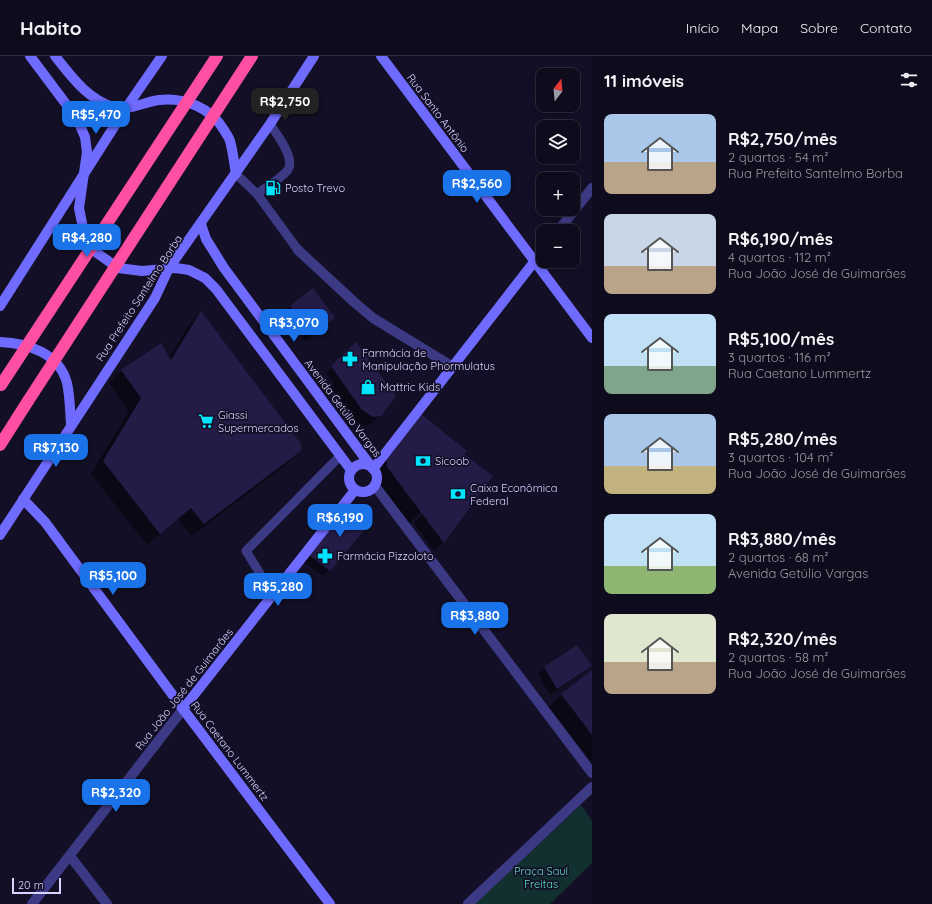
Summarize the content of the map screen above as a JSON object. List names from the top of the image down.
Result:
{
  "streets": {
    "main road": [
      "Rua Santo Antônio",
      "Rua Prefeito Santelmo Borba",
      "Avenida Getúlio Vargas",
      "Rua João José de Guimarães",
      "Rua Caetano Lummertz"
    ]
  },
  "crossings": [
    ["Rua Prefeito Santelmo Borba", "Avenida Getúlio Vargas"],
    ["Rua Prefeito Santelmo Borba", "Rua Caetano Lummertz"],
    ["Avenida Getúlio Vargas", "Rua João José de Guimarães"],
    ["Rua João José de Guimarães", "Rua Caetano Lummertz"]
  ],
  "parks": ["Praça Saul Freitas"],
  "places": {
    "fuel station": ["Posto Trevo"],
    "pharmacy": ["Farmácia de Manipulação Phormulatus", "Farmácia Pizzoloto"],
    "shop": ["Mattric Kids"],
    "supermarket": ["Giassi Supermercados"],
    "bank": ["Sicoob", "Caixa Econômica Federal"]
  },
  "scale_bar": "20 m",
  "north": "top",
  "page": {
    "header": "Habito",
    "nav": [
      "Início",
      "Mapa",
      "Sobre",
      "Contato"
    ],
    "heading": "11 imóveis",
    "map_buttons": ["+", "−"],
    "price": [
      "R$2,750",
      "R$5,470",
      "R$2,560",
      "R$4,280",
      "R$3,070",
      "R$7,130",
      "R$6,190",
      "R$5,100",
      "R$5,280",
      "R$3,880",
      "R$2,320"
    ],
    "list": [
      {
        "name": "R$2,750/mês",
        "note": "2 quartos · 54 m² · Rua Prefeito Santelmo Borba"
      },
      {
        "name": "R$6,190/mês",
        "note": "4 quartos · 112 m² · Rua João José de Guimarães"
      },
      {
        "name": "R$5,100/mês",
        "note": "3 quartos · 116 m² · Rua Caetano Lummertz"
      },
      {
        "name": "R$5,280/mês",
        "note": "3 quartos · 104 m² · Rua João José de Guimarães"
      },
      {
        "name": "R$3,880/mês",
        "note": "2 quartos · 68 m² · Avenida Getúlio Vargas"
      },
      {
        "name": "R$2,320/mês",
        "note": "2 quartos · 58 m² · Rua João José de Guimarães"
      }
    ],
    "scale": "20 m"
  }
}
